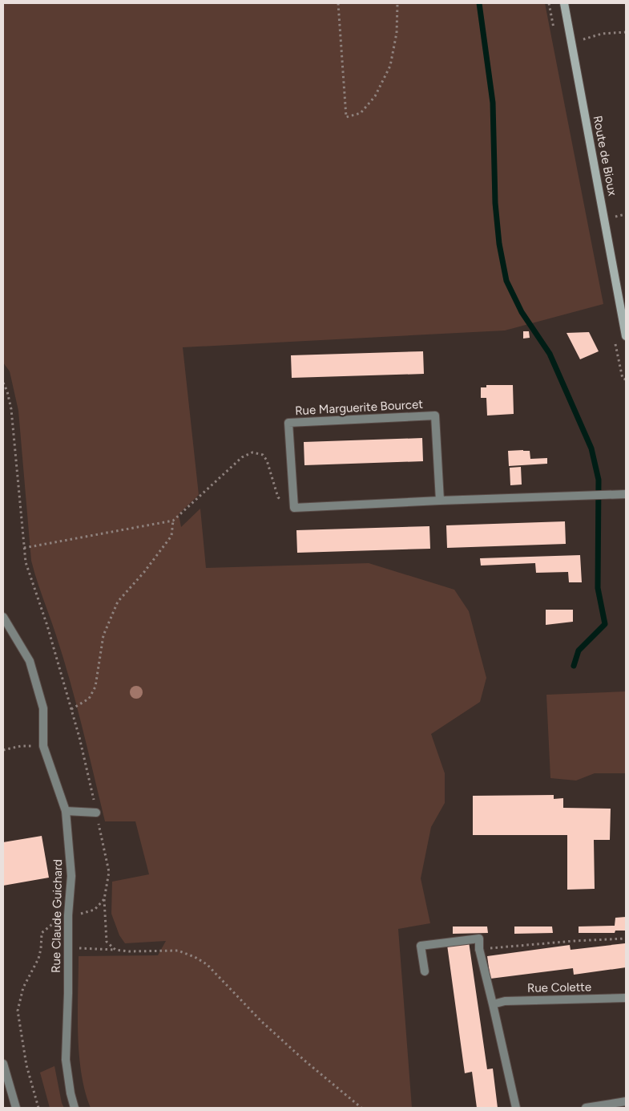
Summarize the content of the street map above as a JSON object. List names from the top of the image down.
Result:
{
  "streets": {
    "main road": ["Route de Bioux"],
    "street": ["Rue Marguerite Bourcet", "Rue Claude Guichard", "Rue Colette"]
  }
}
